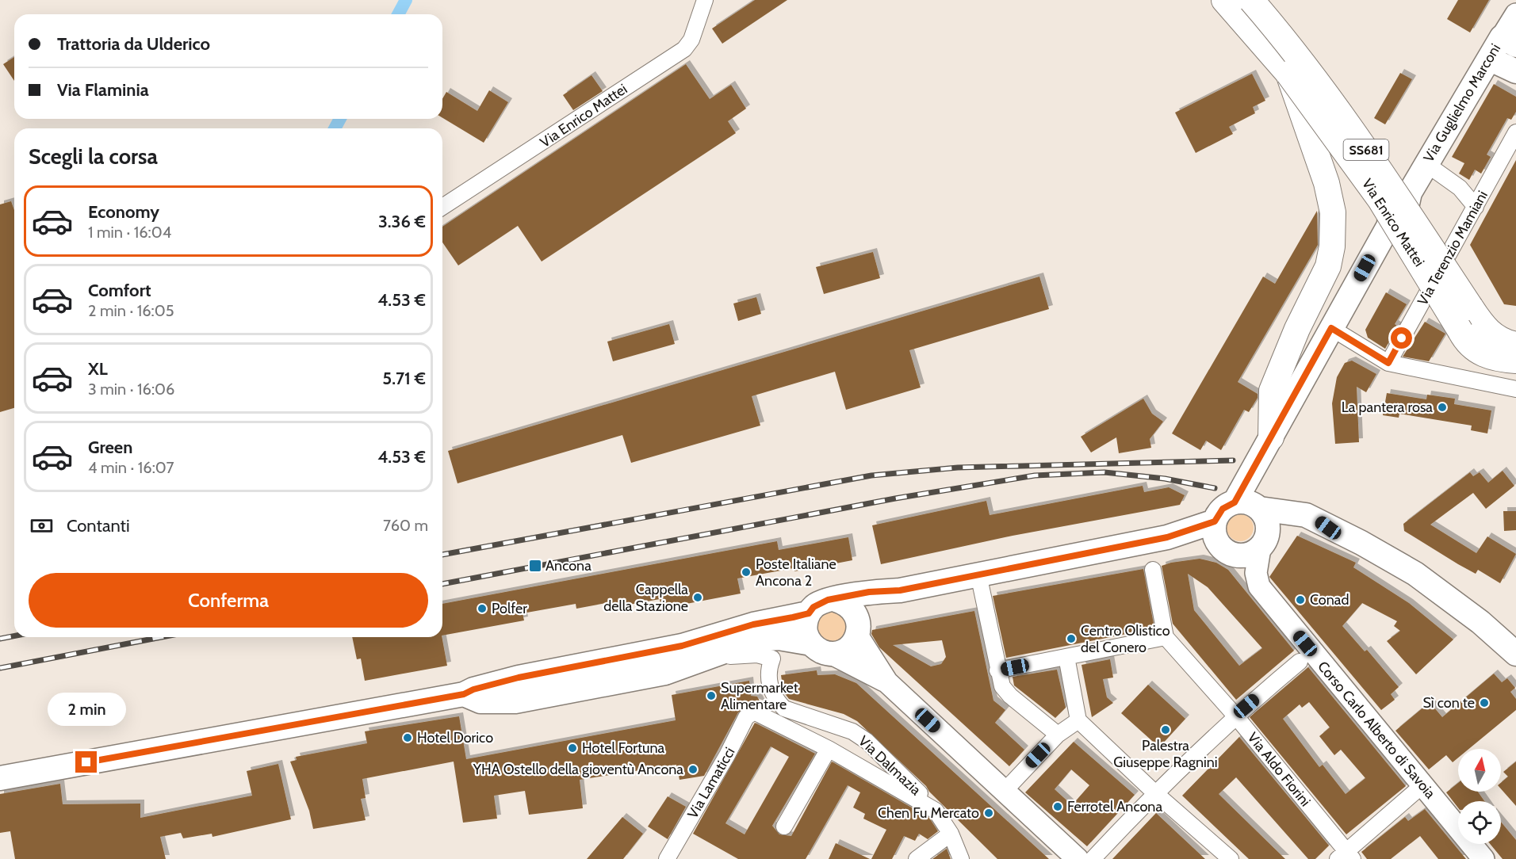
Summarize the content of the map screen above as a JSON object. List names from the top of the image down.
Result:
{
  "streets": {
    "highway": ["Via Enrico Mattei", "SS681"],
    "main road": ["Via Guglielmo Marconi", "Corso Carlo Alberto di Savoia"],
    "street": [
      "Via Terenzio Mamiani",
      "Via Dalmazia",
      "Via Aldo Fiorini",
      "Via Lamaticci"
    ]
  },
  "crossings": [
    ["Via Guglielmo Marconi", "SS681"],
    ["Via Guglielmo Marconi", "Corso Carlo Alberto di Savoia"],
    ["Via Enrico Mattei", "SS681"],
    ["Via Dalmazia", "Via Lamaticci"]
  ],
  "places": {
    "other": [
      "La pantera rosa",
      "Poste Italiane Ancona 2",
      "Cappella della Stazione",
      "Conad",
      "Polfer",
      "Centro Olistico del Conero",
      "Supermarket Alimentare",
      "Sì con te",
      "Palestra Giuseppe Ragnini",
      "Hotel Dorico",
      "Hotel Fortuna",
      "YHA Ostello della gioventù Ancona",
      "Ferrotel Ancona",
      "Chen Fu Mercato"
    ],
    "transit": ["Ancona"]
  },
  "north": "top",
  "page": {
    "banner": ["Trattoria da Ulderico", "Via Flaminia"],
    "heading": "Scegli la corsa",
    "list": [
      {
        "name": "Economy",
        "note": "1 min · 16:04",
        "value": "3.36 €"
      },
      {
        "name": "Comfort",
        "note": "2 min · 16:05",
        "value": "4.53 €"
      },
      {
        "name": "XL",
        "note": "3 min · 16:06",
        "value": "5.71 €"
      },
      {
        "name": "Green",
        "note": "4 min · 16:07",
        "value": "4.53 €"
      }
    ],
    "pay": ["Contanti", "760 m"],
    "buttons": "Conferma",
    "bubble": "2 min"
  }
}
